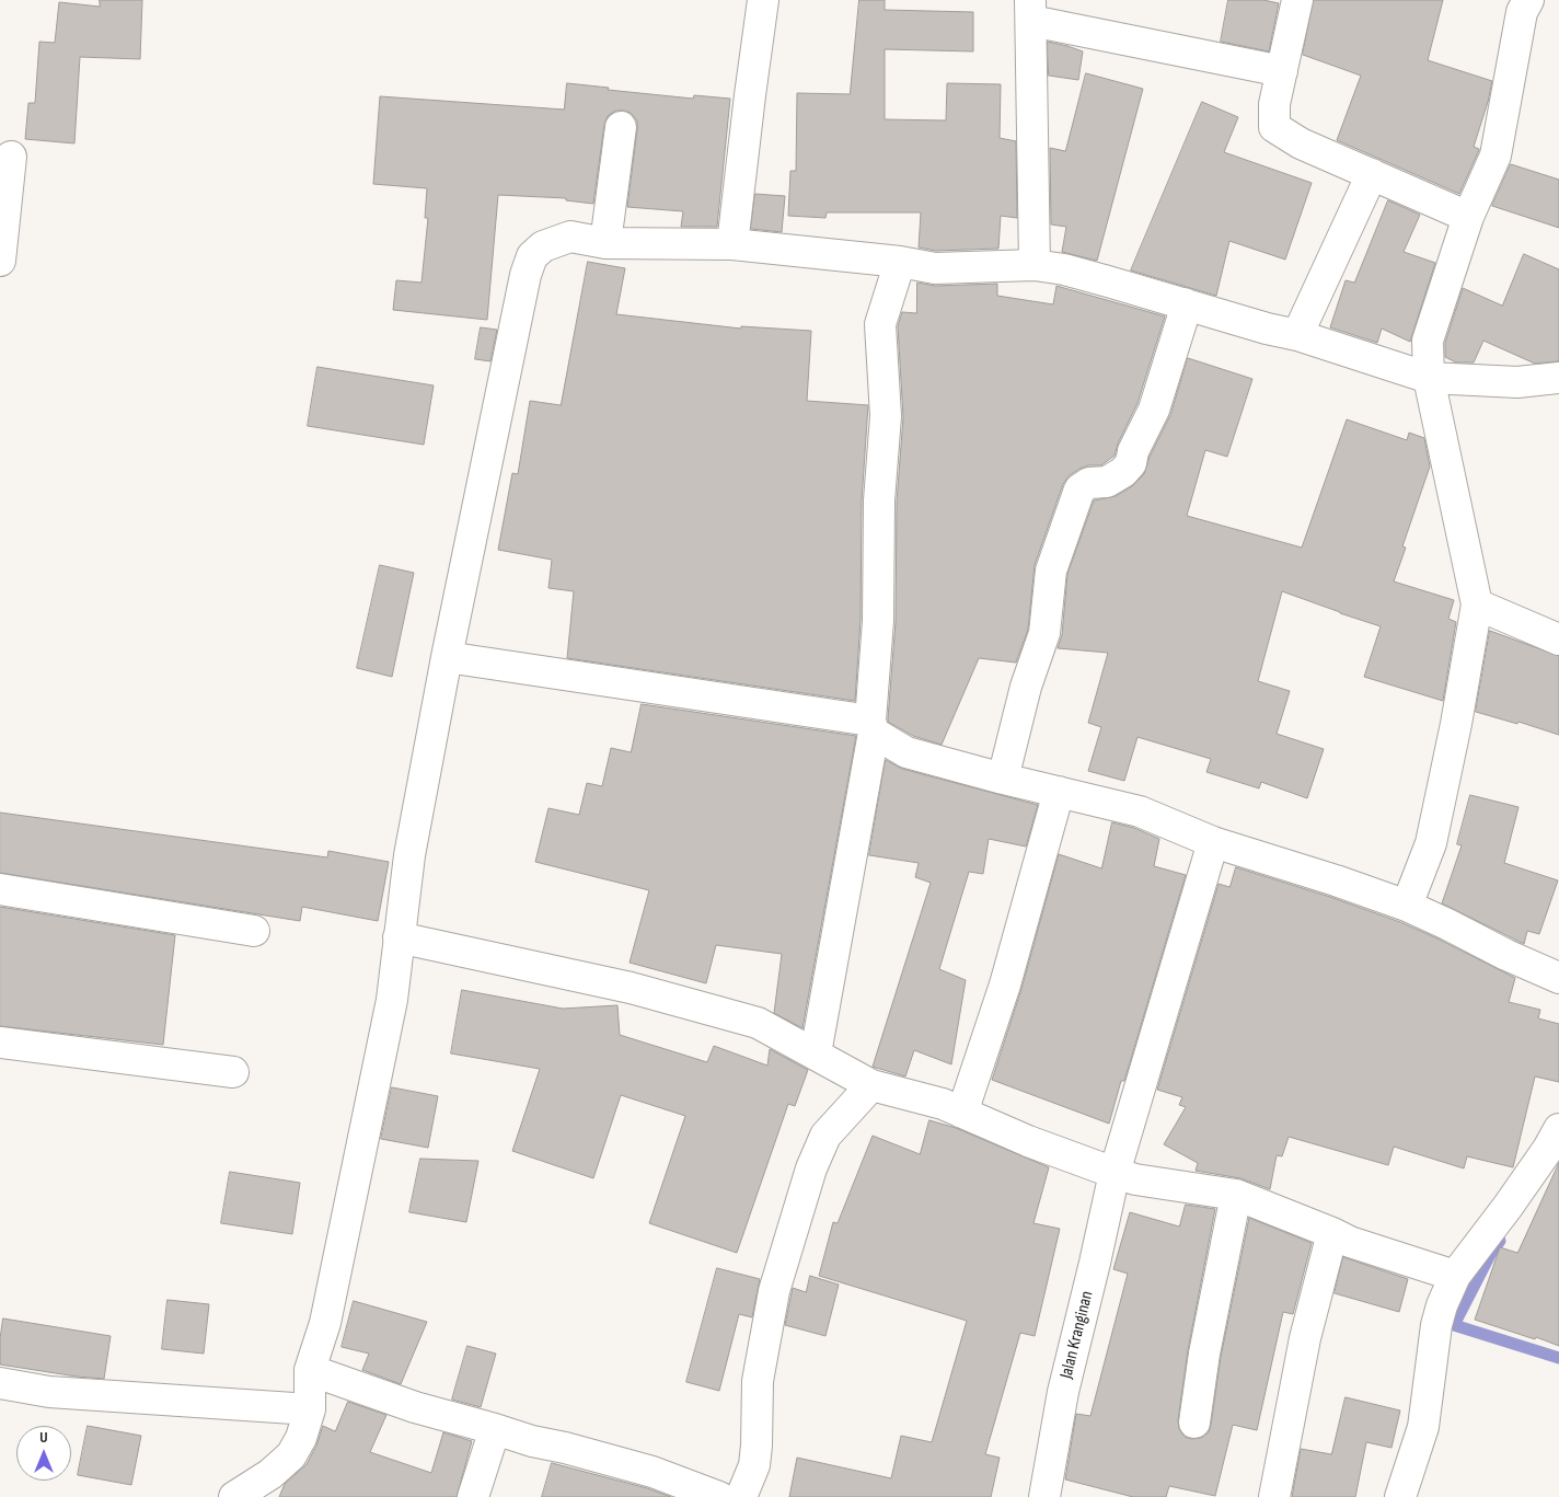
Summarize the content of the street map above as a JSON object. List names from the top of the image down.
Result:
{
  "streets": {
    "street": ["Jalan Kranginan"]
  },
  "north": "top"
}
